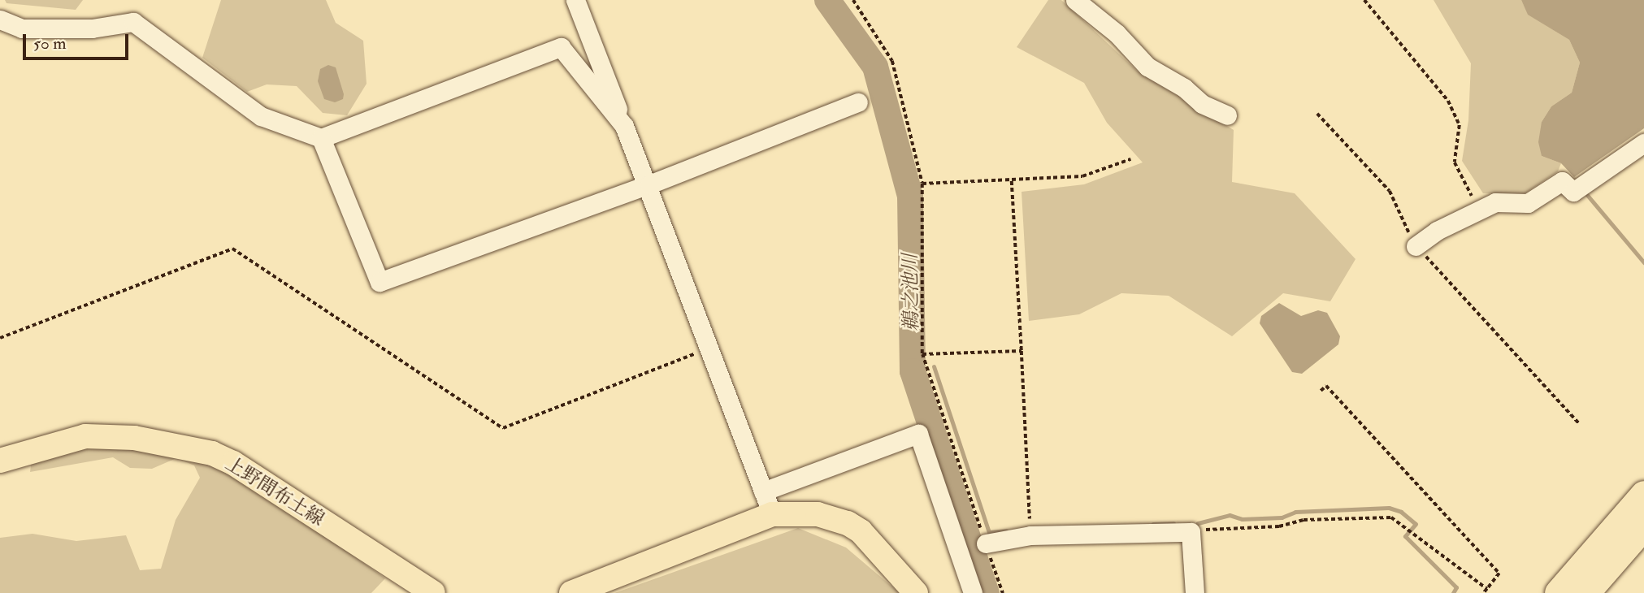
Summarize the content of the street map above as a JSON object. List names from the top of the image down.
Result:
{
  "streets": {
    "main road": ["上野間布土線"]
  },
  "water": ["鵜之池川"],
  "scale_bar": "50 m"
}
